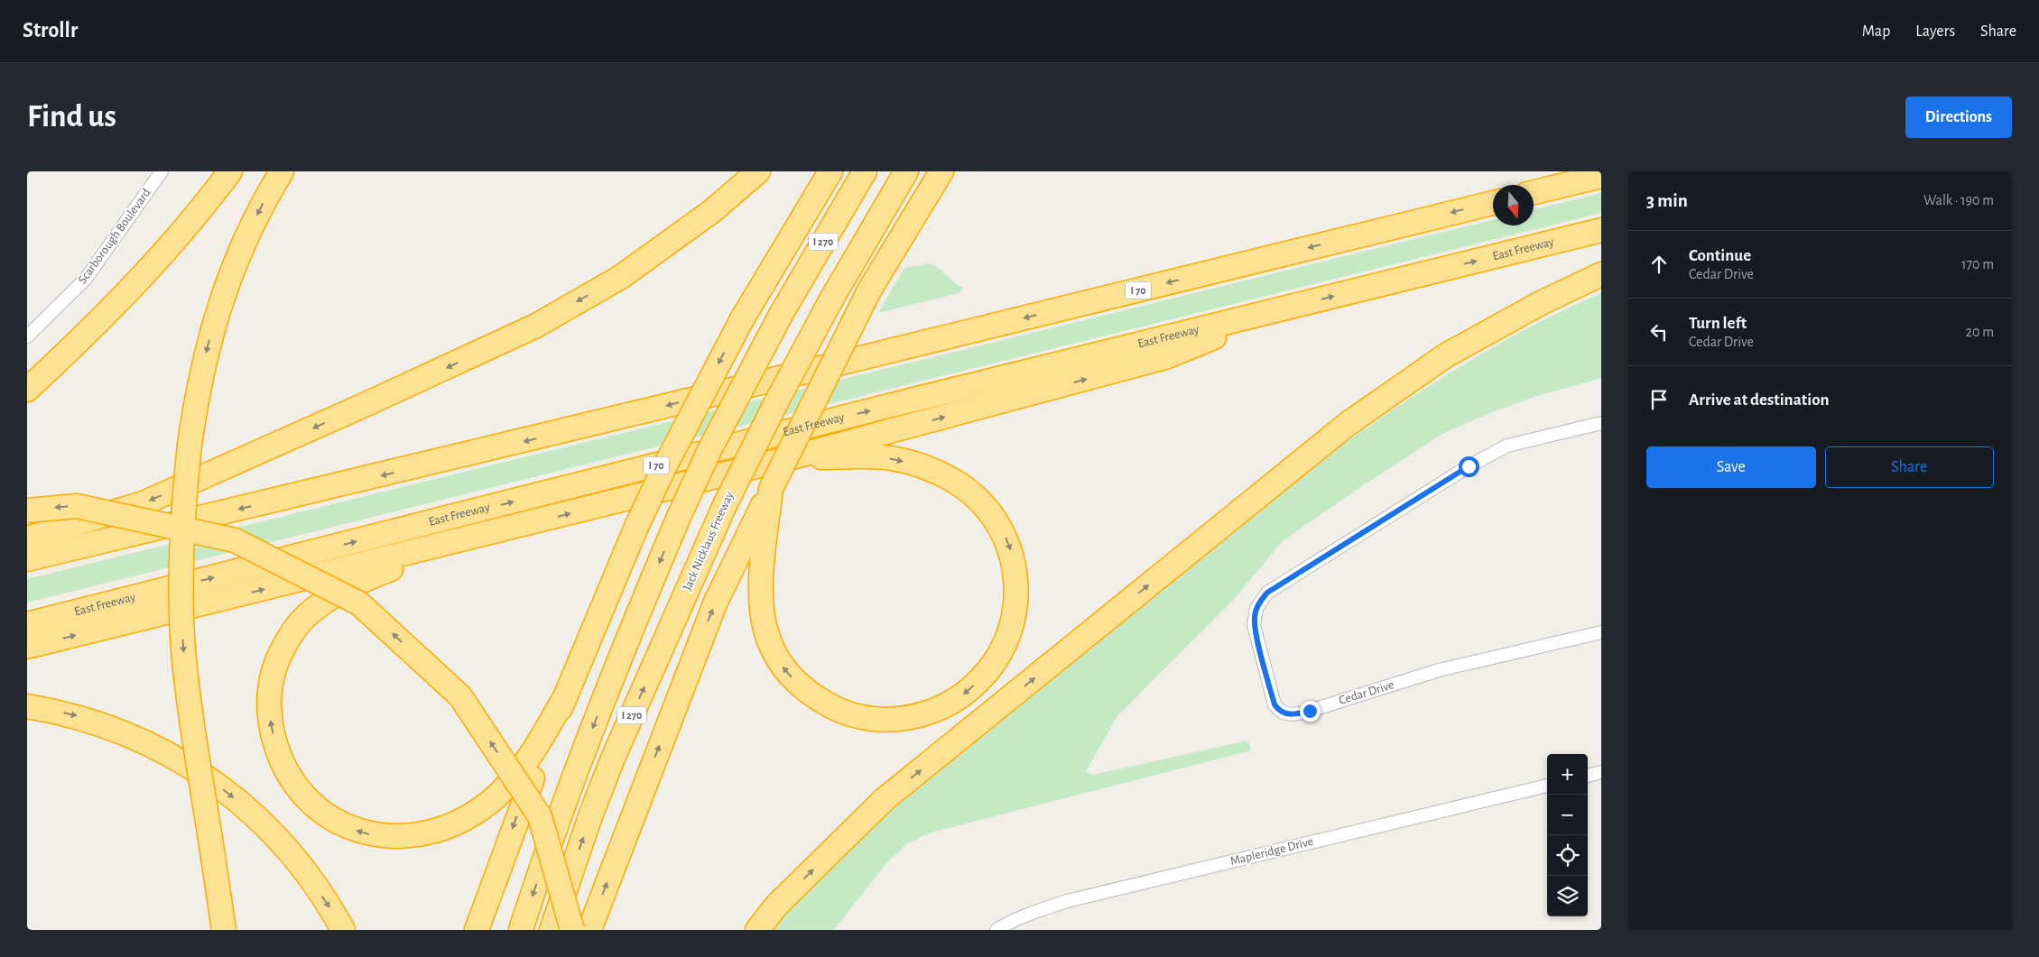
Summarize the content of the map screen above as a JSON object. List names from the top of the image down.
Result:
{
  "streets": {
    "highway": [
      "I 270",
      "East Freeway",
      "I 70",
      "Jack Nicklaus Freeway"
    ],
    "street": ["Scarborough Boulevard", "Cedar Drive", "Mapleridge Drive"]
  },
  "north": "bottom",
  "page": {
    "header": "Strollr",
    "nav": ["Map", "Layers", "Share"],
    "buttons": [
      "Directions",
      ["Save", "Share"]
    ],
    "title": "Find us",
    "heading": ["3 min", "Walk · 190 m"],
    "list": [
      ["Continue", "Cedar Drive", "170 m"],
      ["Turn left", "Cedar Drive", "20 m"],
      "Arrive at destination"
    ],
    "map_buttons": ["+", "−"]
  }
}
